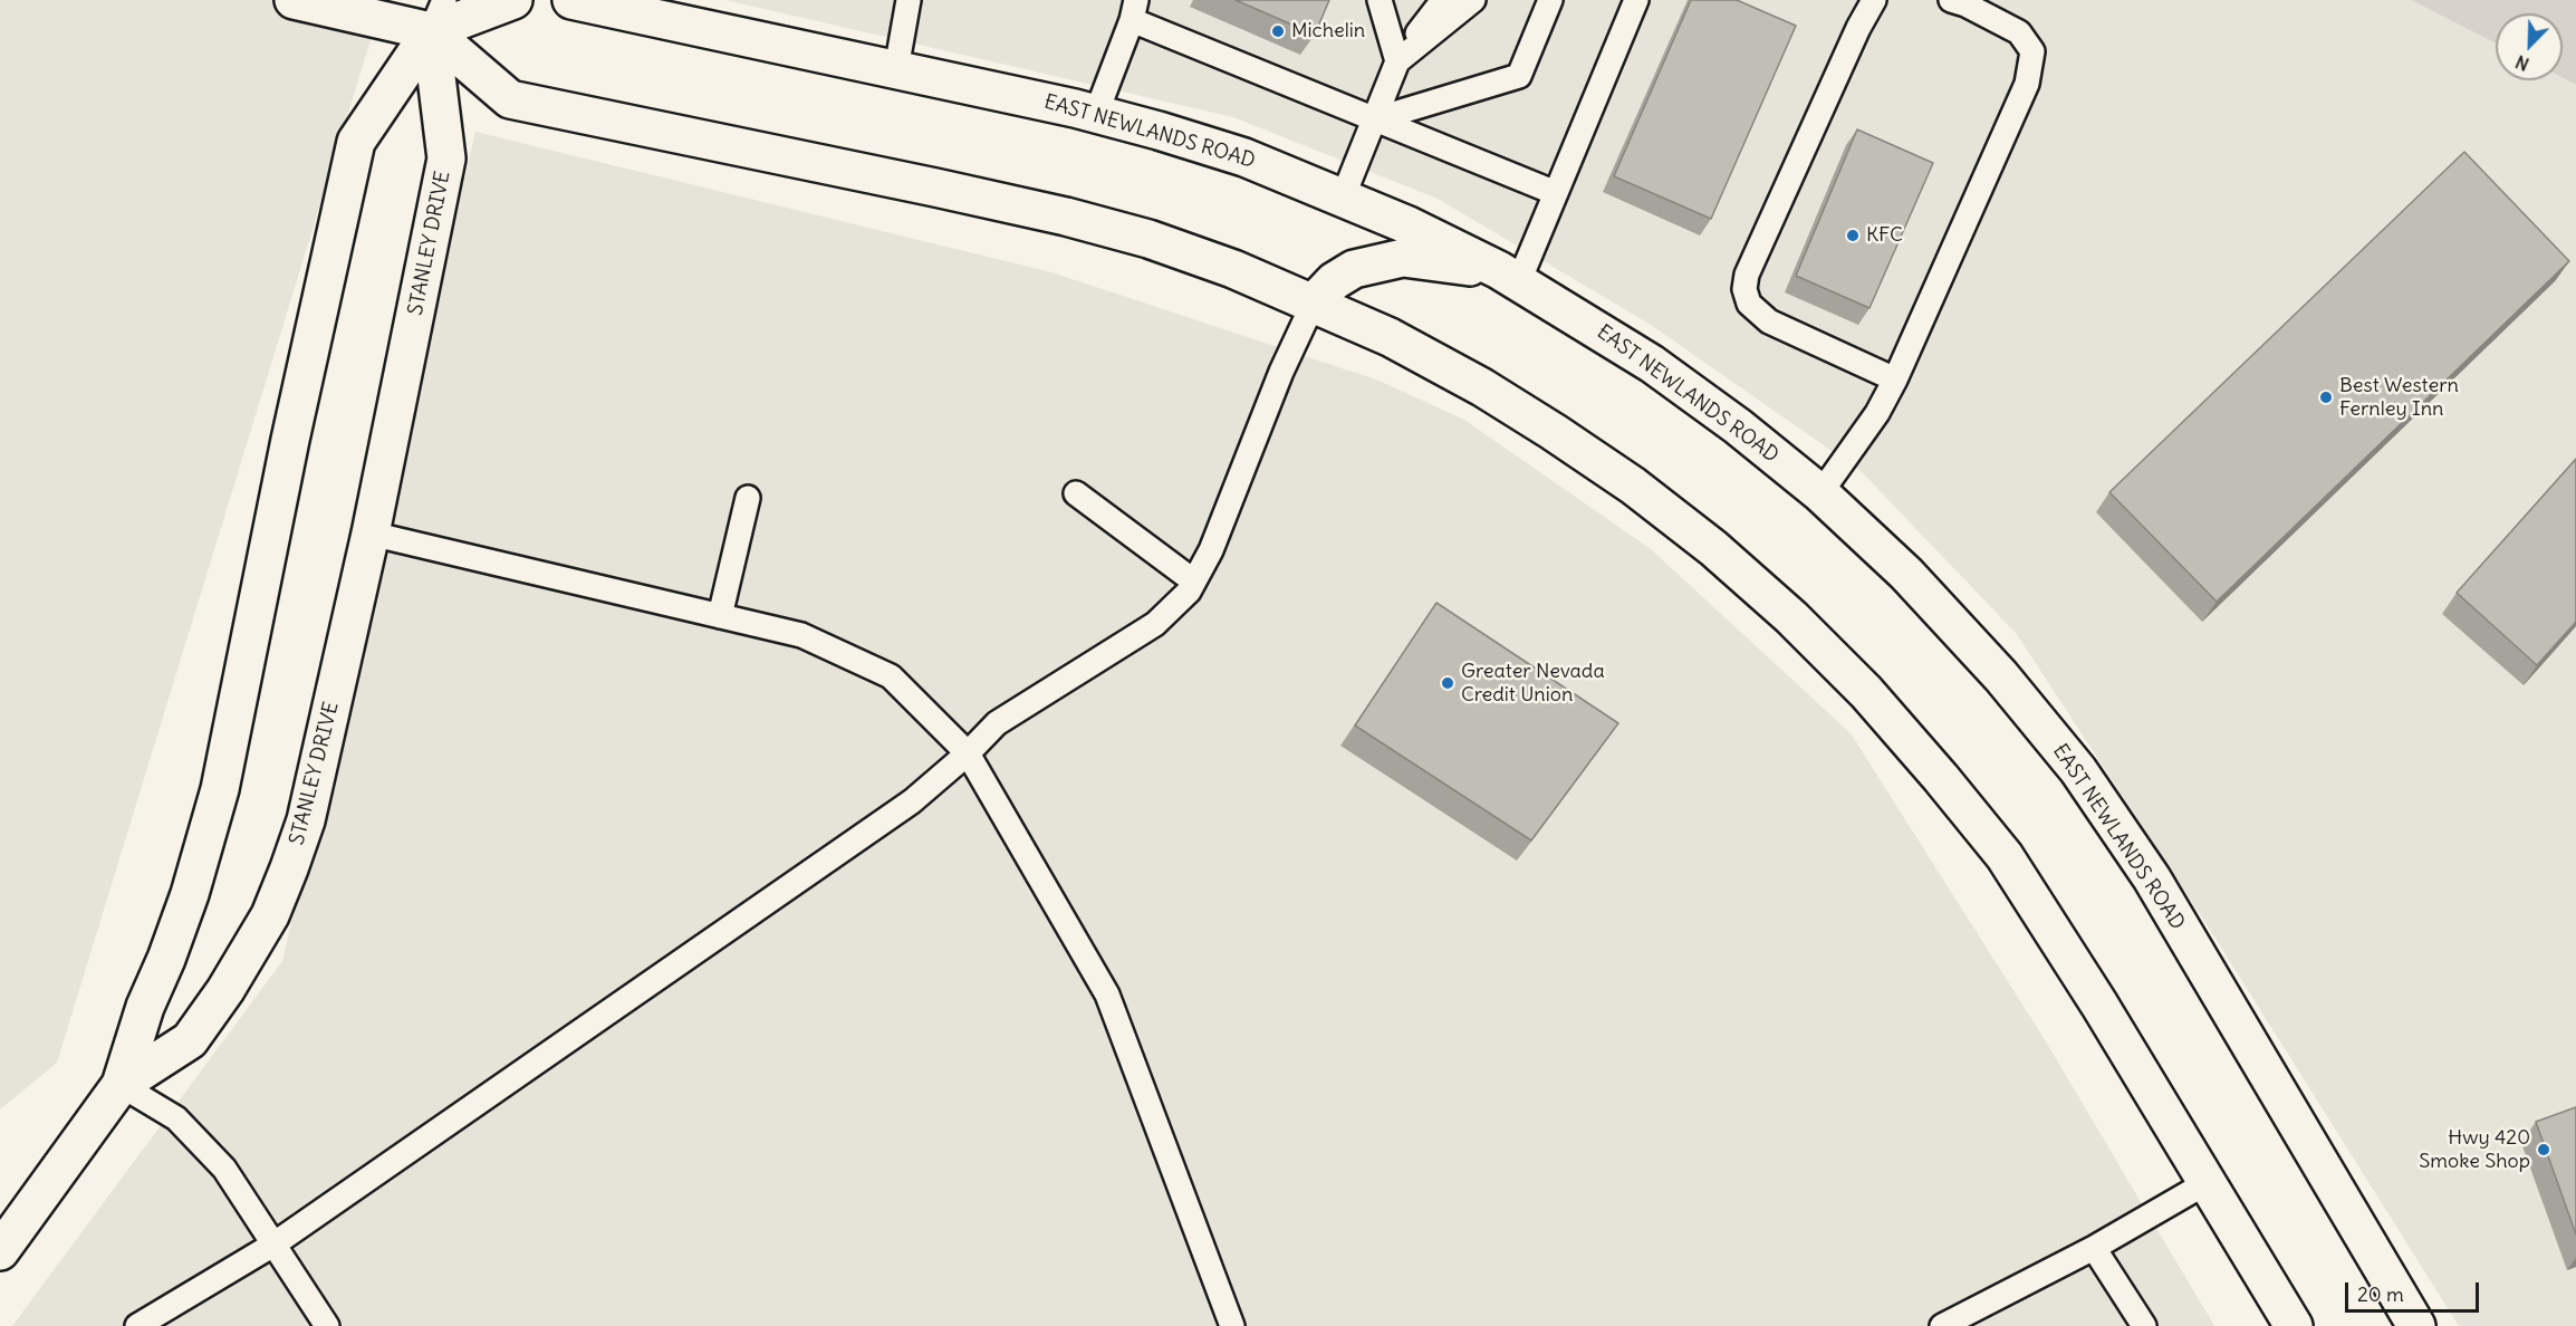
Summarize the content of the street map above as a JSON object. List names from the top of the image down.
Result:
{
  "streets": {
    "street": ["EAST NEWLANDS ROAD", "STANLEY DRIVE"]
  },
  "places": [
    "Michelin",
    "KFC",
    "Best Western Fernley Inn",
    "Greater Nevada Credit Union",
    "Hwy 420 Smoke Shop"
  ],
  "scale_bar": "20 m",
  "north": "bottom left"
}
